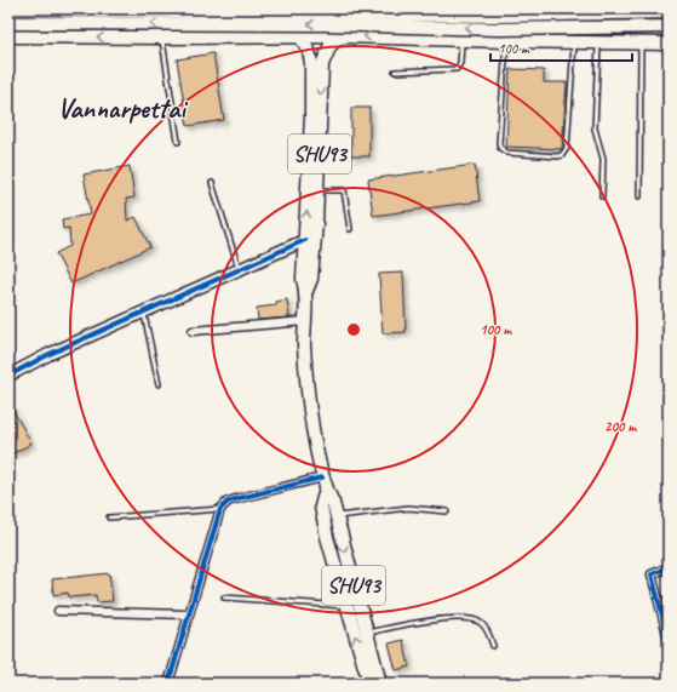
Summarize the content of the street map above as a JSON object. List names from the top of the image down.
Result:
{
  "streets": {
    "main road": ["SHU93"]
  },
  "districts": ["Vannarpettai"],
  "scale_bar": "100 m",
  "rings": ["100 m", "200 m"]
}
